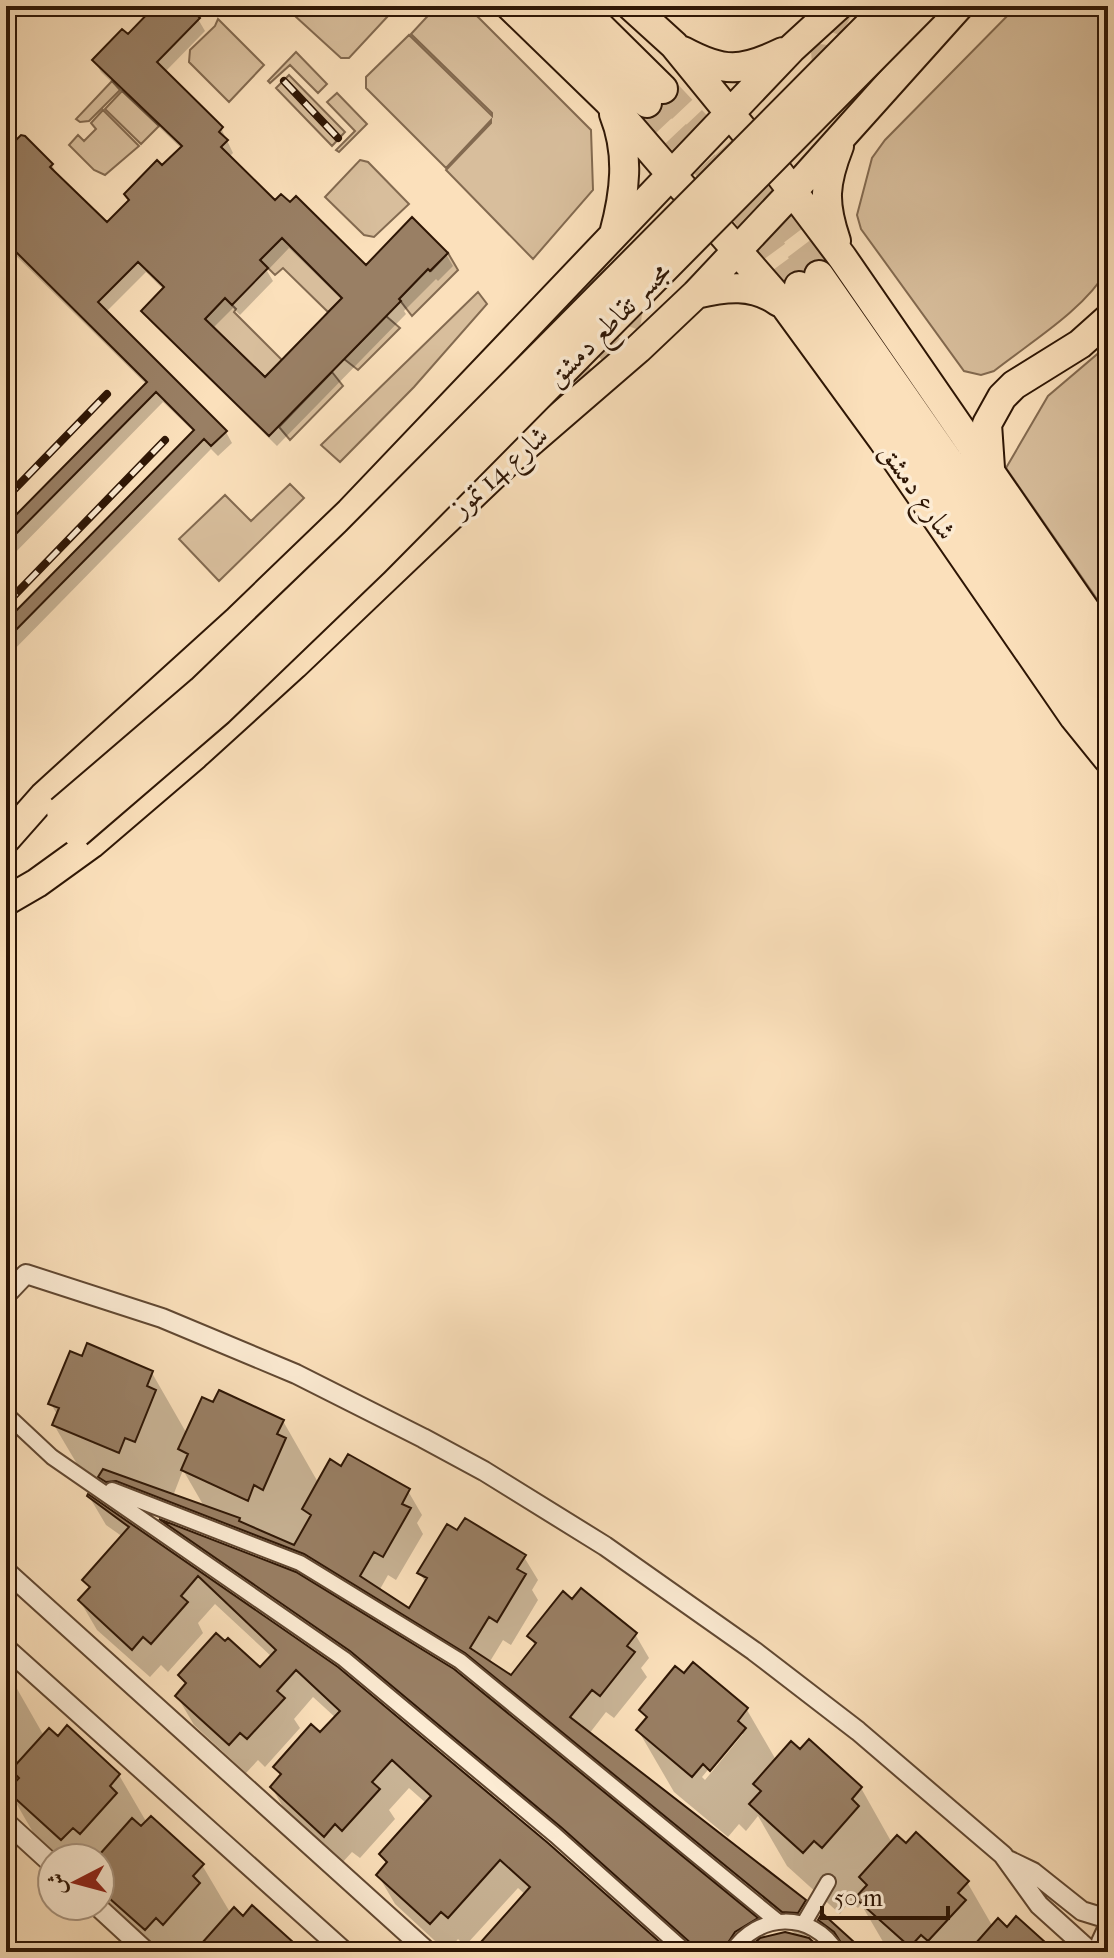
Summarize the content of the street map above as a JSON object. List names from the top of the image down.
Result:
{
  "streets": {
    "main road": ["مجسر تقاطع دمشق", "شارع 14 تموز", "شارع دمشق"]
  },
  "crossings": [
    ["شارع 14 تموز", "شارع دمشق"]
  ],
  "scale_bar": "50 m",
  "north": "left"
}
